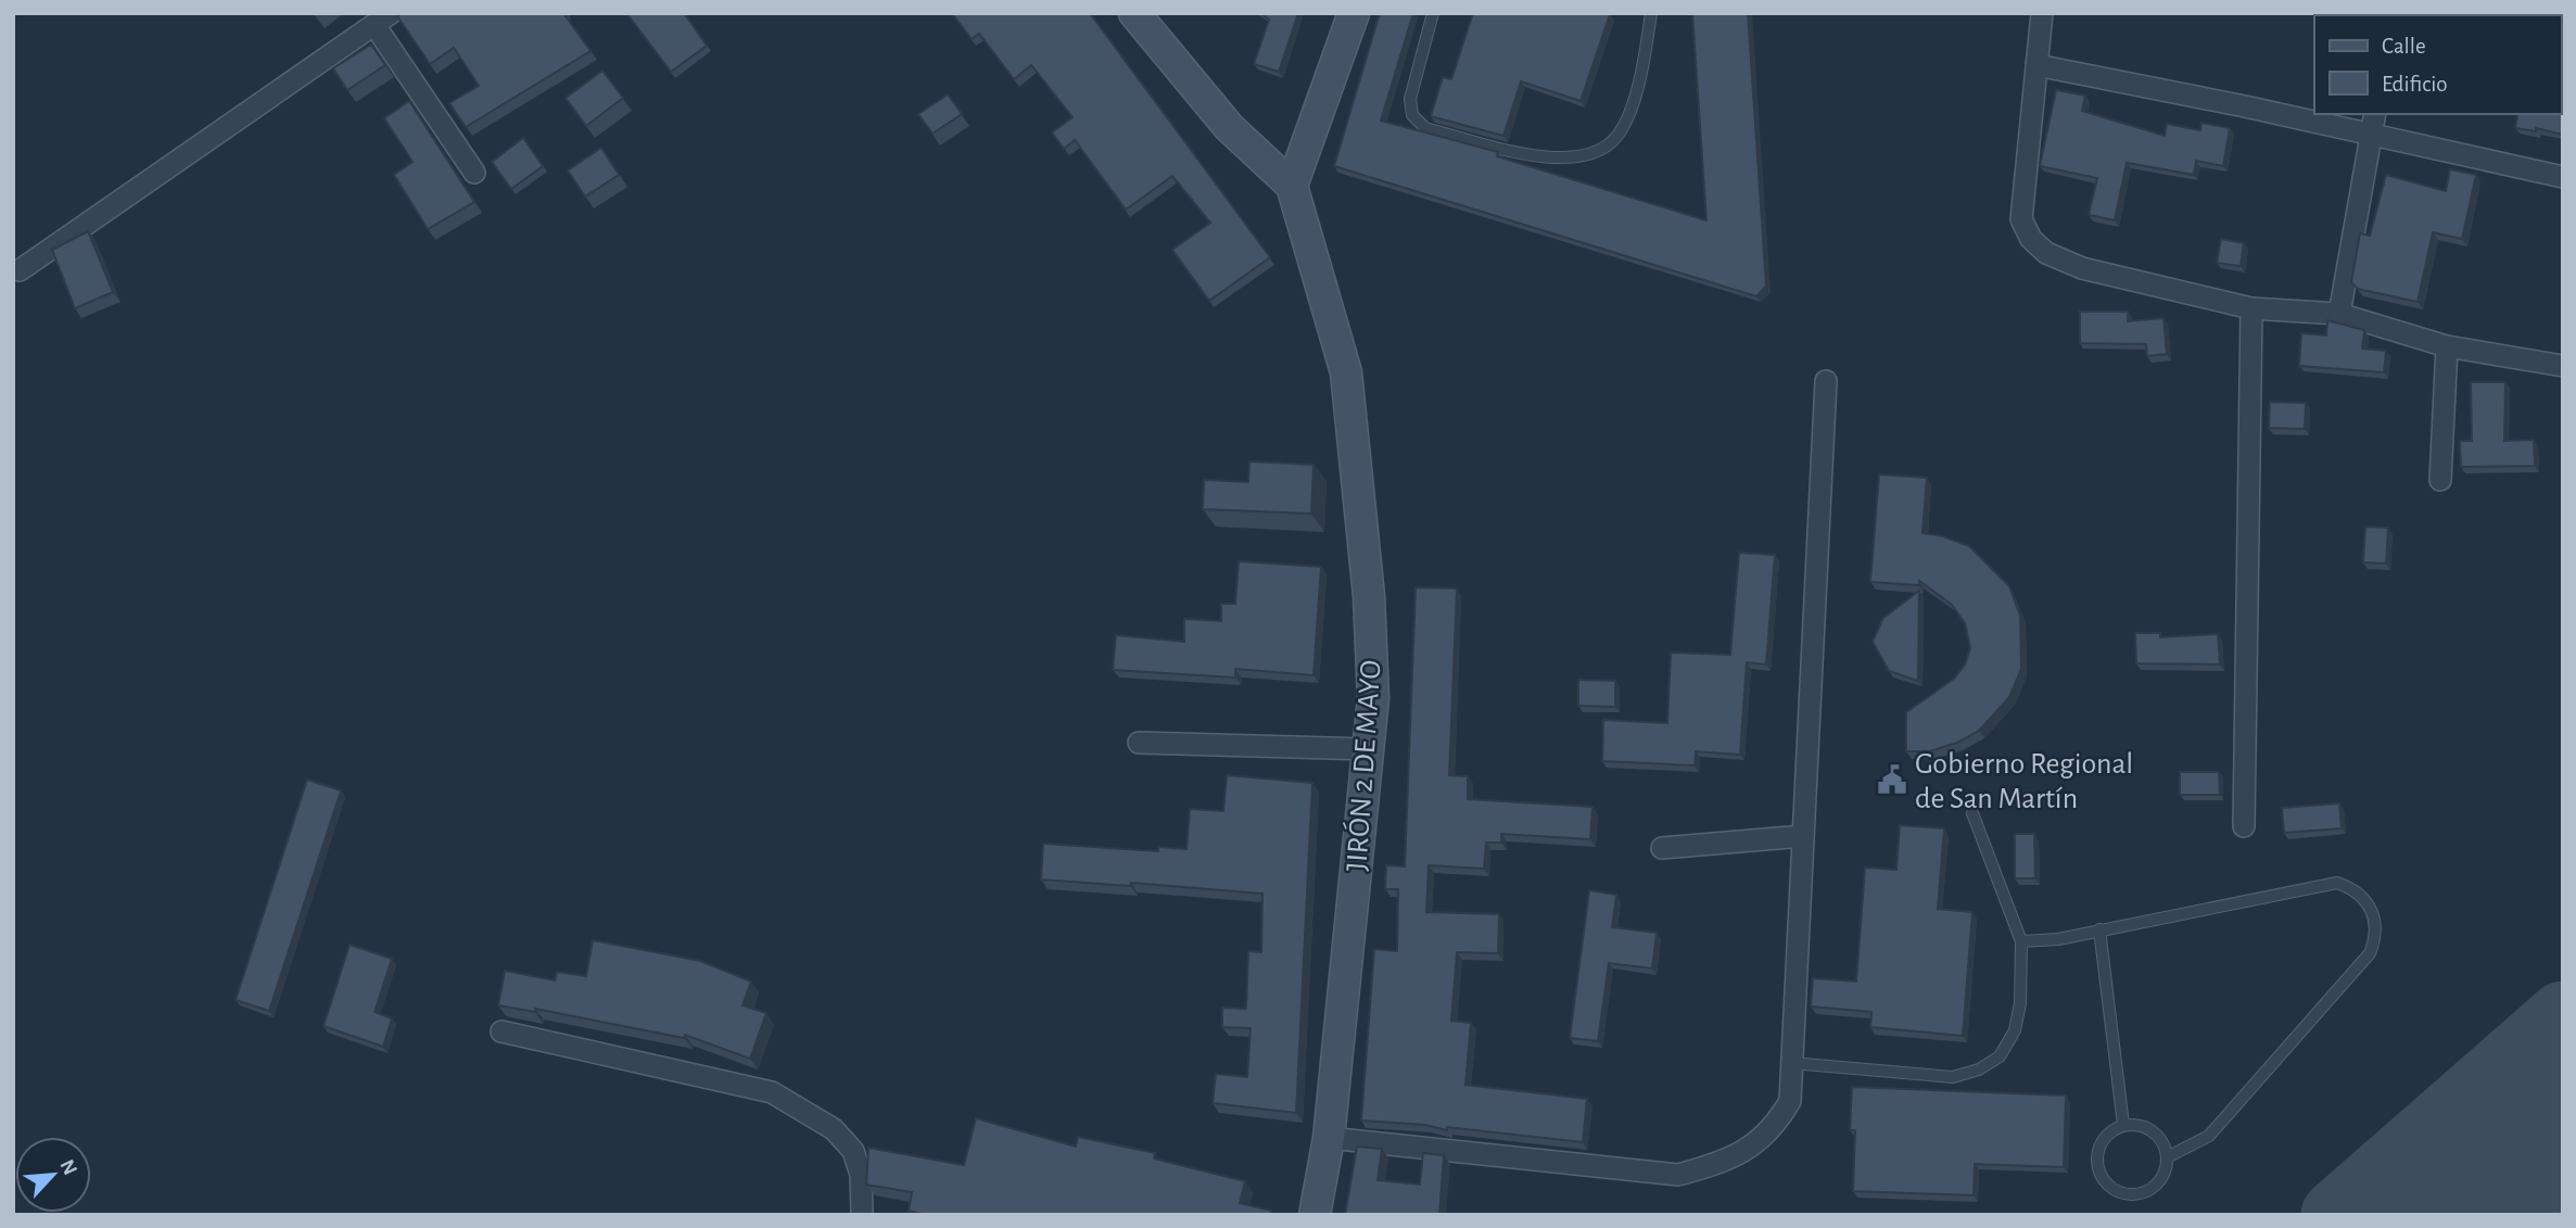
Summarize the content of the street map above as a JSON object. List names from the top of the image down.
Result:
{
  "streets": {
    "main road": ["JIRÓN 2 DE MAYO"]
  },
  "places": {
    "public building": ["Gobierno Regional de San Martín"]
  },
  "legend": ["Calle", "Edificio"],
  "north": "top right"
}
